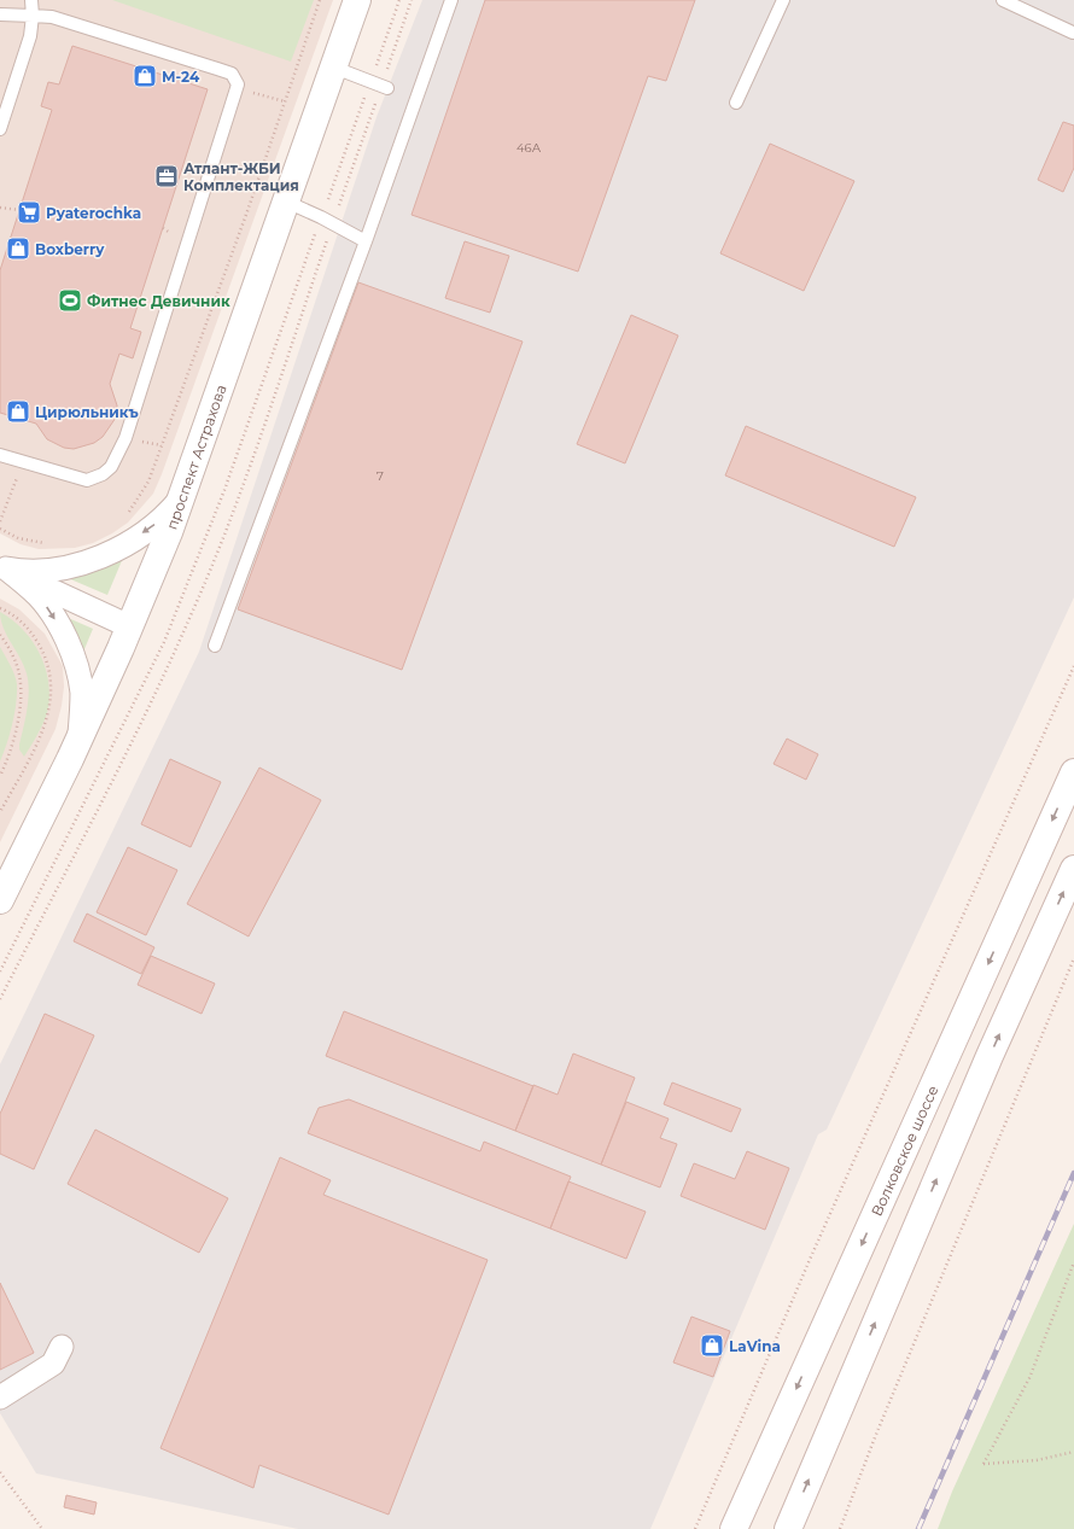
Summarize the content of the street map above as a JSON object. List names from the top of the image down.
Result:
{
  "streets": {
    "main road": ["проспект Астрахова", "Волковское шоссе"]
  },
  "places": {
    "shop": [
      "М-24",
      "Boxberry",
      "Цирюльникъ",
      "LaVina"
    ],
    "office": ["Атлант-ЖБИ Комплектация"],
    "supermarket": ["Pyaterochka"],
    "sports": ["Фитнес Девичник"]
  },
  "house_numbers": ["46А", "7"]
}
